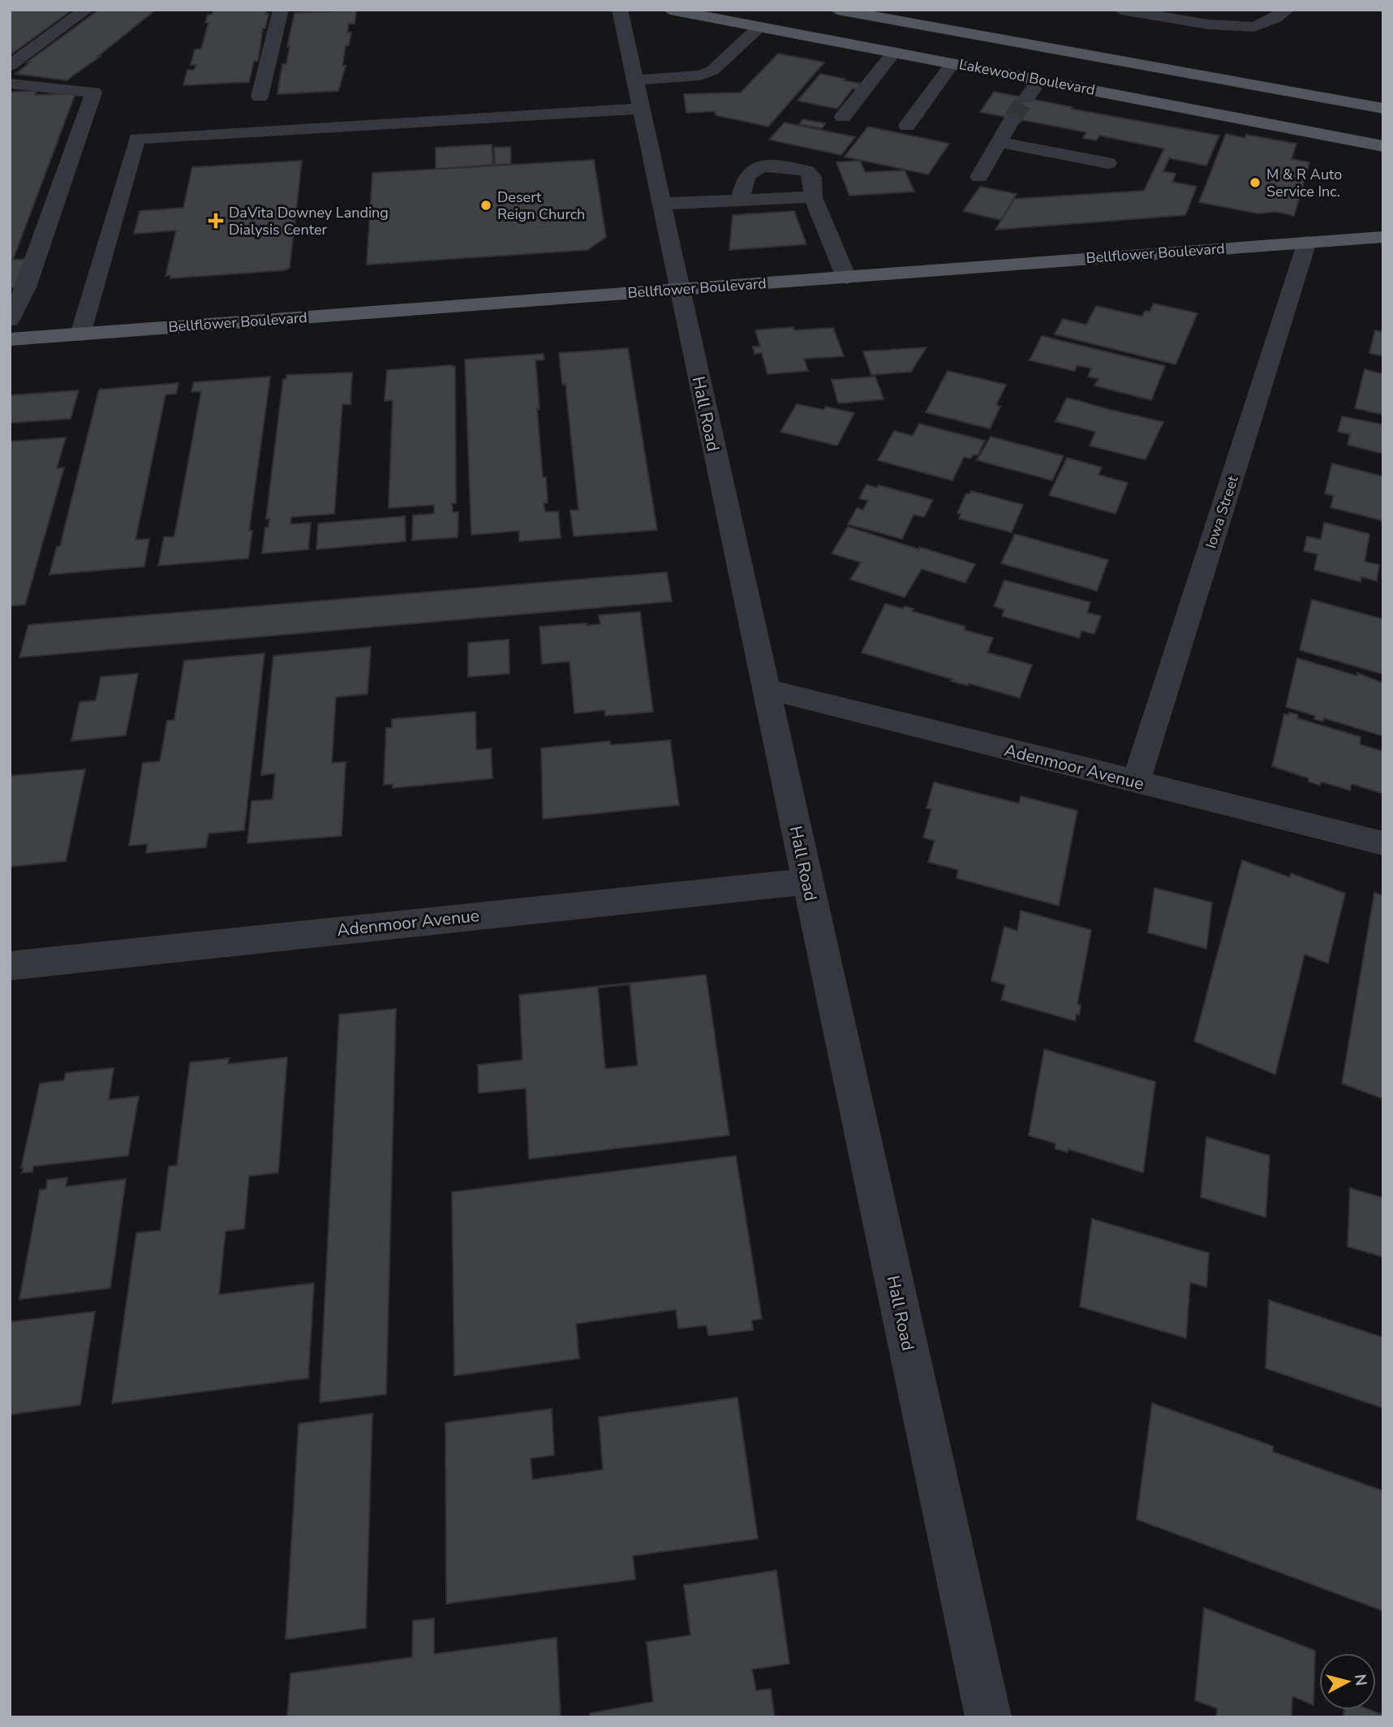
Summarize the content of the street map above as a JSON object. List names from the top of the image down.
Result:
{
  "streets": {
    "main road": ["Lakewood Boulevard", "Bellflower Boulevard"],
    "street": ["Hall Road", "Iowa Street", "Adenmoor Avenue"]
  },
  "crossings": [
    ["Bellflower Boulevard", "Hall Road"],
    ["Bellflower Boulevard", "Iowa Street"],
    ["Hall Road", "Adenmoor Avenue"],
    ["Iowa Street", "Adenmoor Avenue"]
  ],
  "places": {
    "other": ["M & R Auto Service Inc.", "Desert Reign Church"],
    "health": ["DaVita Downey Landing Dialysis Center"]
  },
  "north": "right"
}
